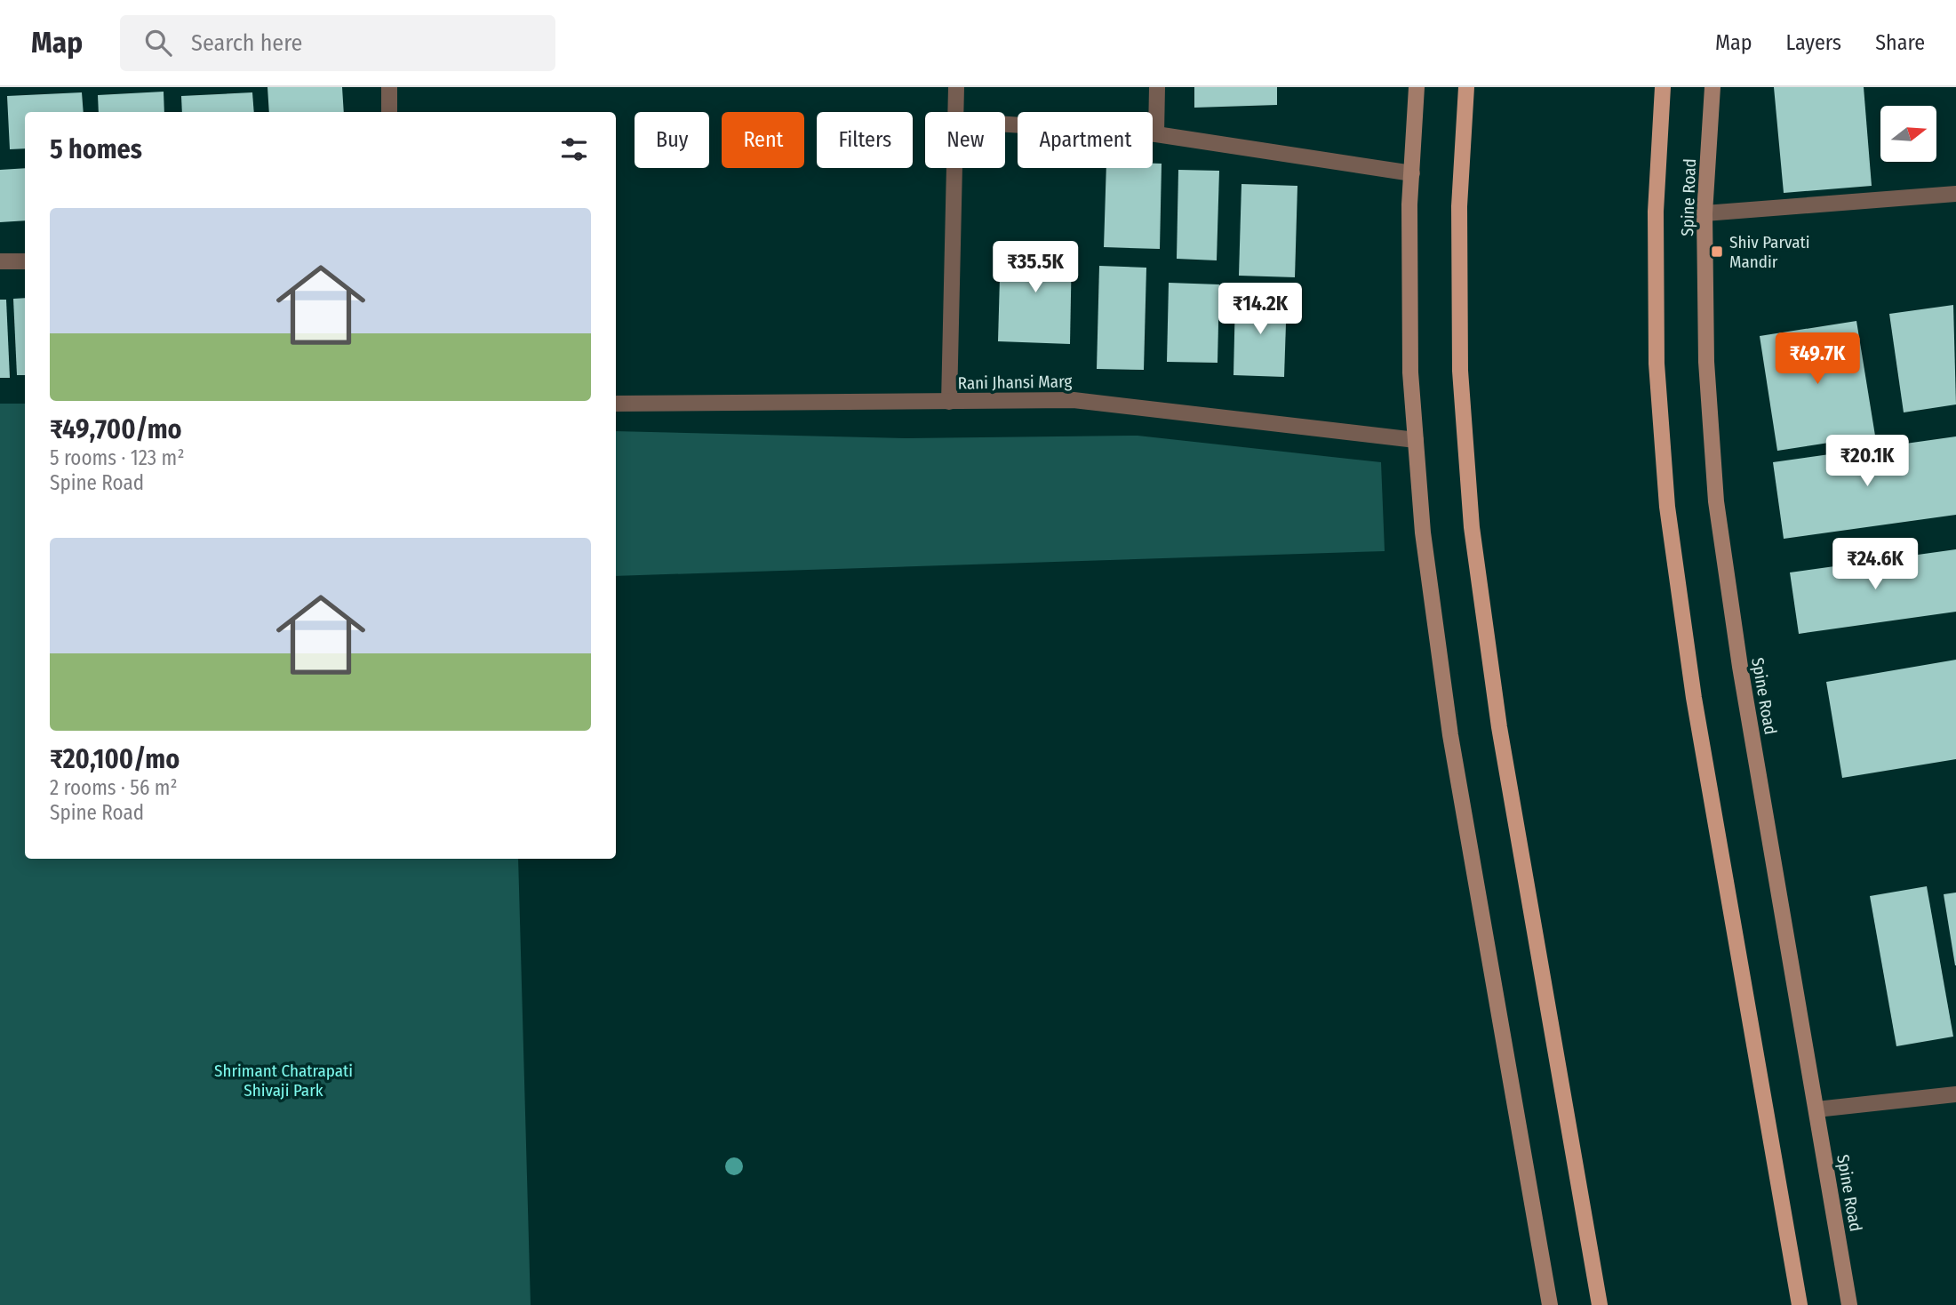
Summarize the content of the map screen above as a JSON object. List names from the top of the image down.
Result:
{
  "streets": {
    "main road": ["Spine Road"],
    "street": ["Rani Jhansi Marg"]
  },
  "parks": ["Shrimant Chatrapati Shivaji Park"],
  "places": {
    "transit": ["Shiv Parvati Mandir"]
  },
  "north": "right",
  "page": {
    "header": "Map",
    "search": "Search here",
    "nav": ["Map", "Layers", "Share"],
    "chip": [
      "Buy",
      "Rent",
      "Filters",
      "New",
      "Apartment"
    ],
    "heading": "5 homes",
    "list": [
      {
        "name": "₹49,700/mo",
        "note": "5 rooms · 123 m² · Spine Road"
      },
      {
        "name": "₹20,100/mo",
        "note": "2 rooms · 56 m² · Spine Road"
      }
    ],
    "price": [
      "₹35.5K",
      "₹14.2K",
      "₹49.7K",
      "₹20.1K",
      "₹24.6K"
    ]
  }
}
